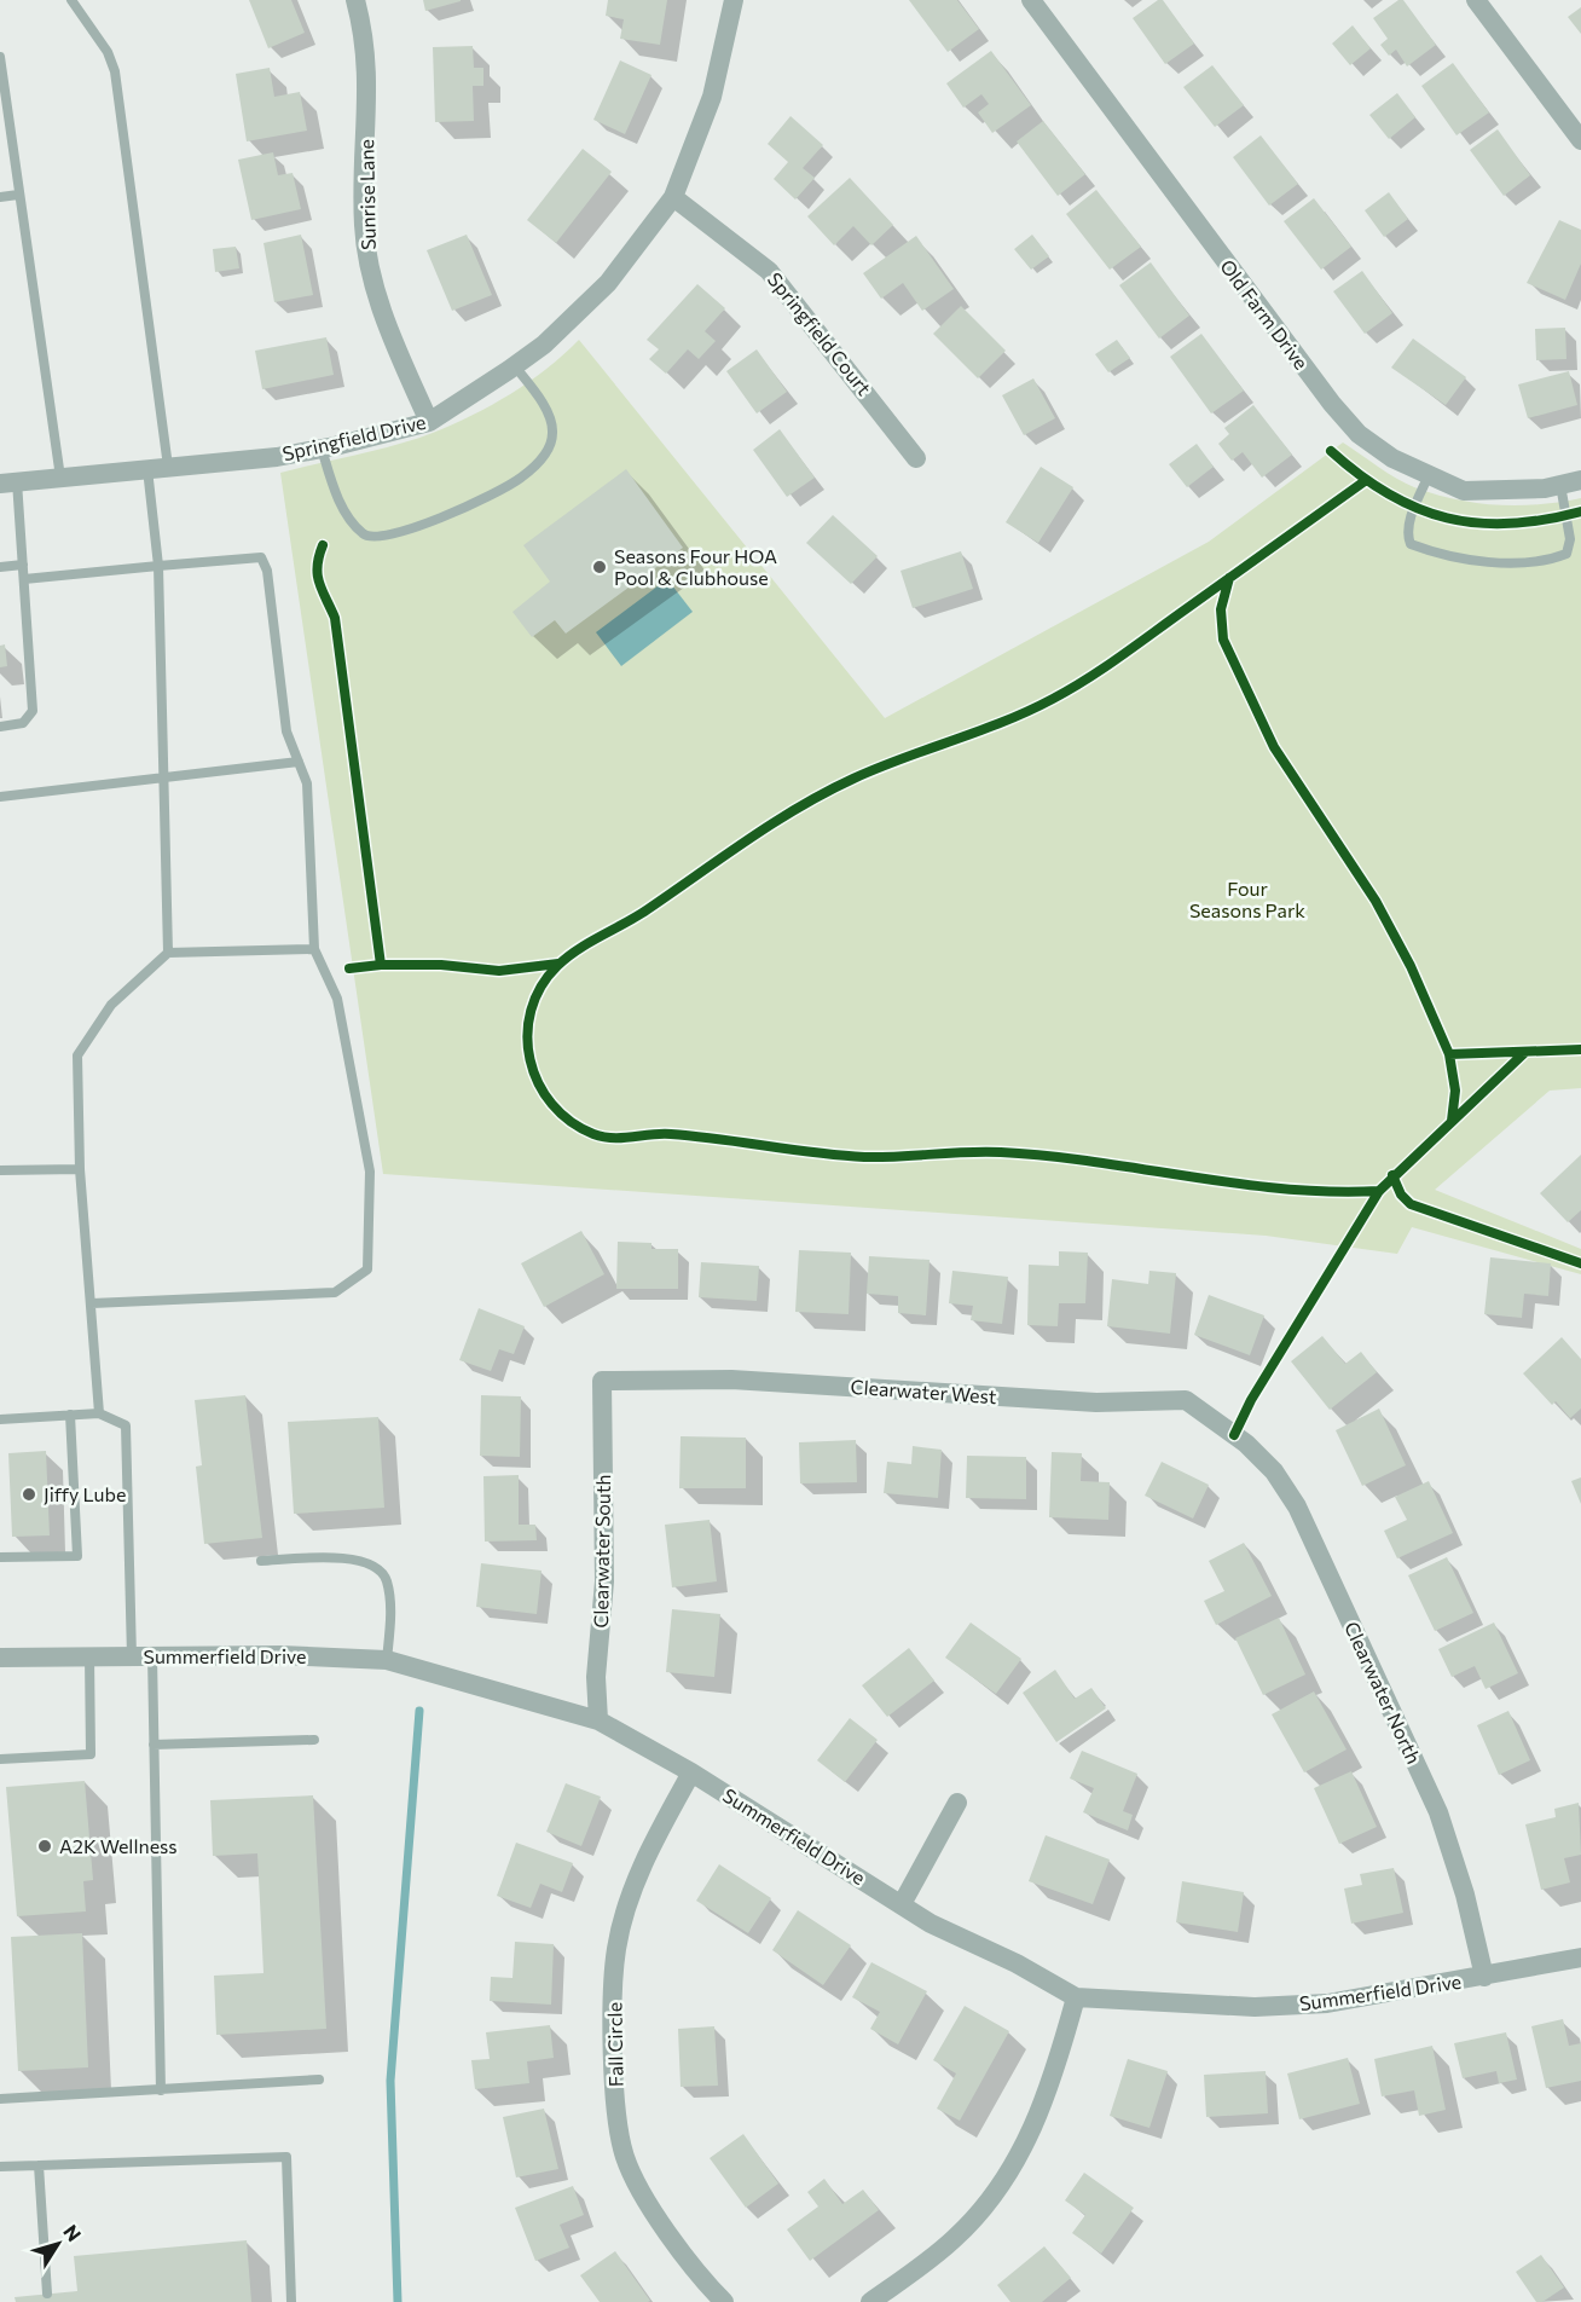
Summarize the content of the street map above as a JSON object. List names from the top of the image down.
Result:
{
  "streets": {
    "street": [
      "Sunrise Lane",
      "Old Farm Drive",
      "Springfield Court",
      "Springfield Drive",
      "Clearwater West",
      "Clearwater South",
      "Summerfield Drive",
      "Clearwater North",
      "Fall Circle"
    ]
  },
  "crossings": [
    ["Sunrise Lane", "Springfield Drive"],
    ["Springfield Court", "Springfield Drive"],
    ["Clearwater West", "Clearwater South"],
    ["Clearwater West", "Clearwater North"],
    ["Clearwater South", "Summerfield Drive"],
    ["Summerfield Drive", "Clearwater North"],
    ["Summerfield Drive", "Fall Circle"]
  ],
  "parks": ["Four Seasons Park"],
  "places": ["Seasons Four HOA Pool & Clubhouse", "Jiffy Lube", "A2K Wellness"],
  "north": "top right"
}
